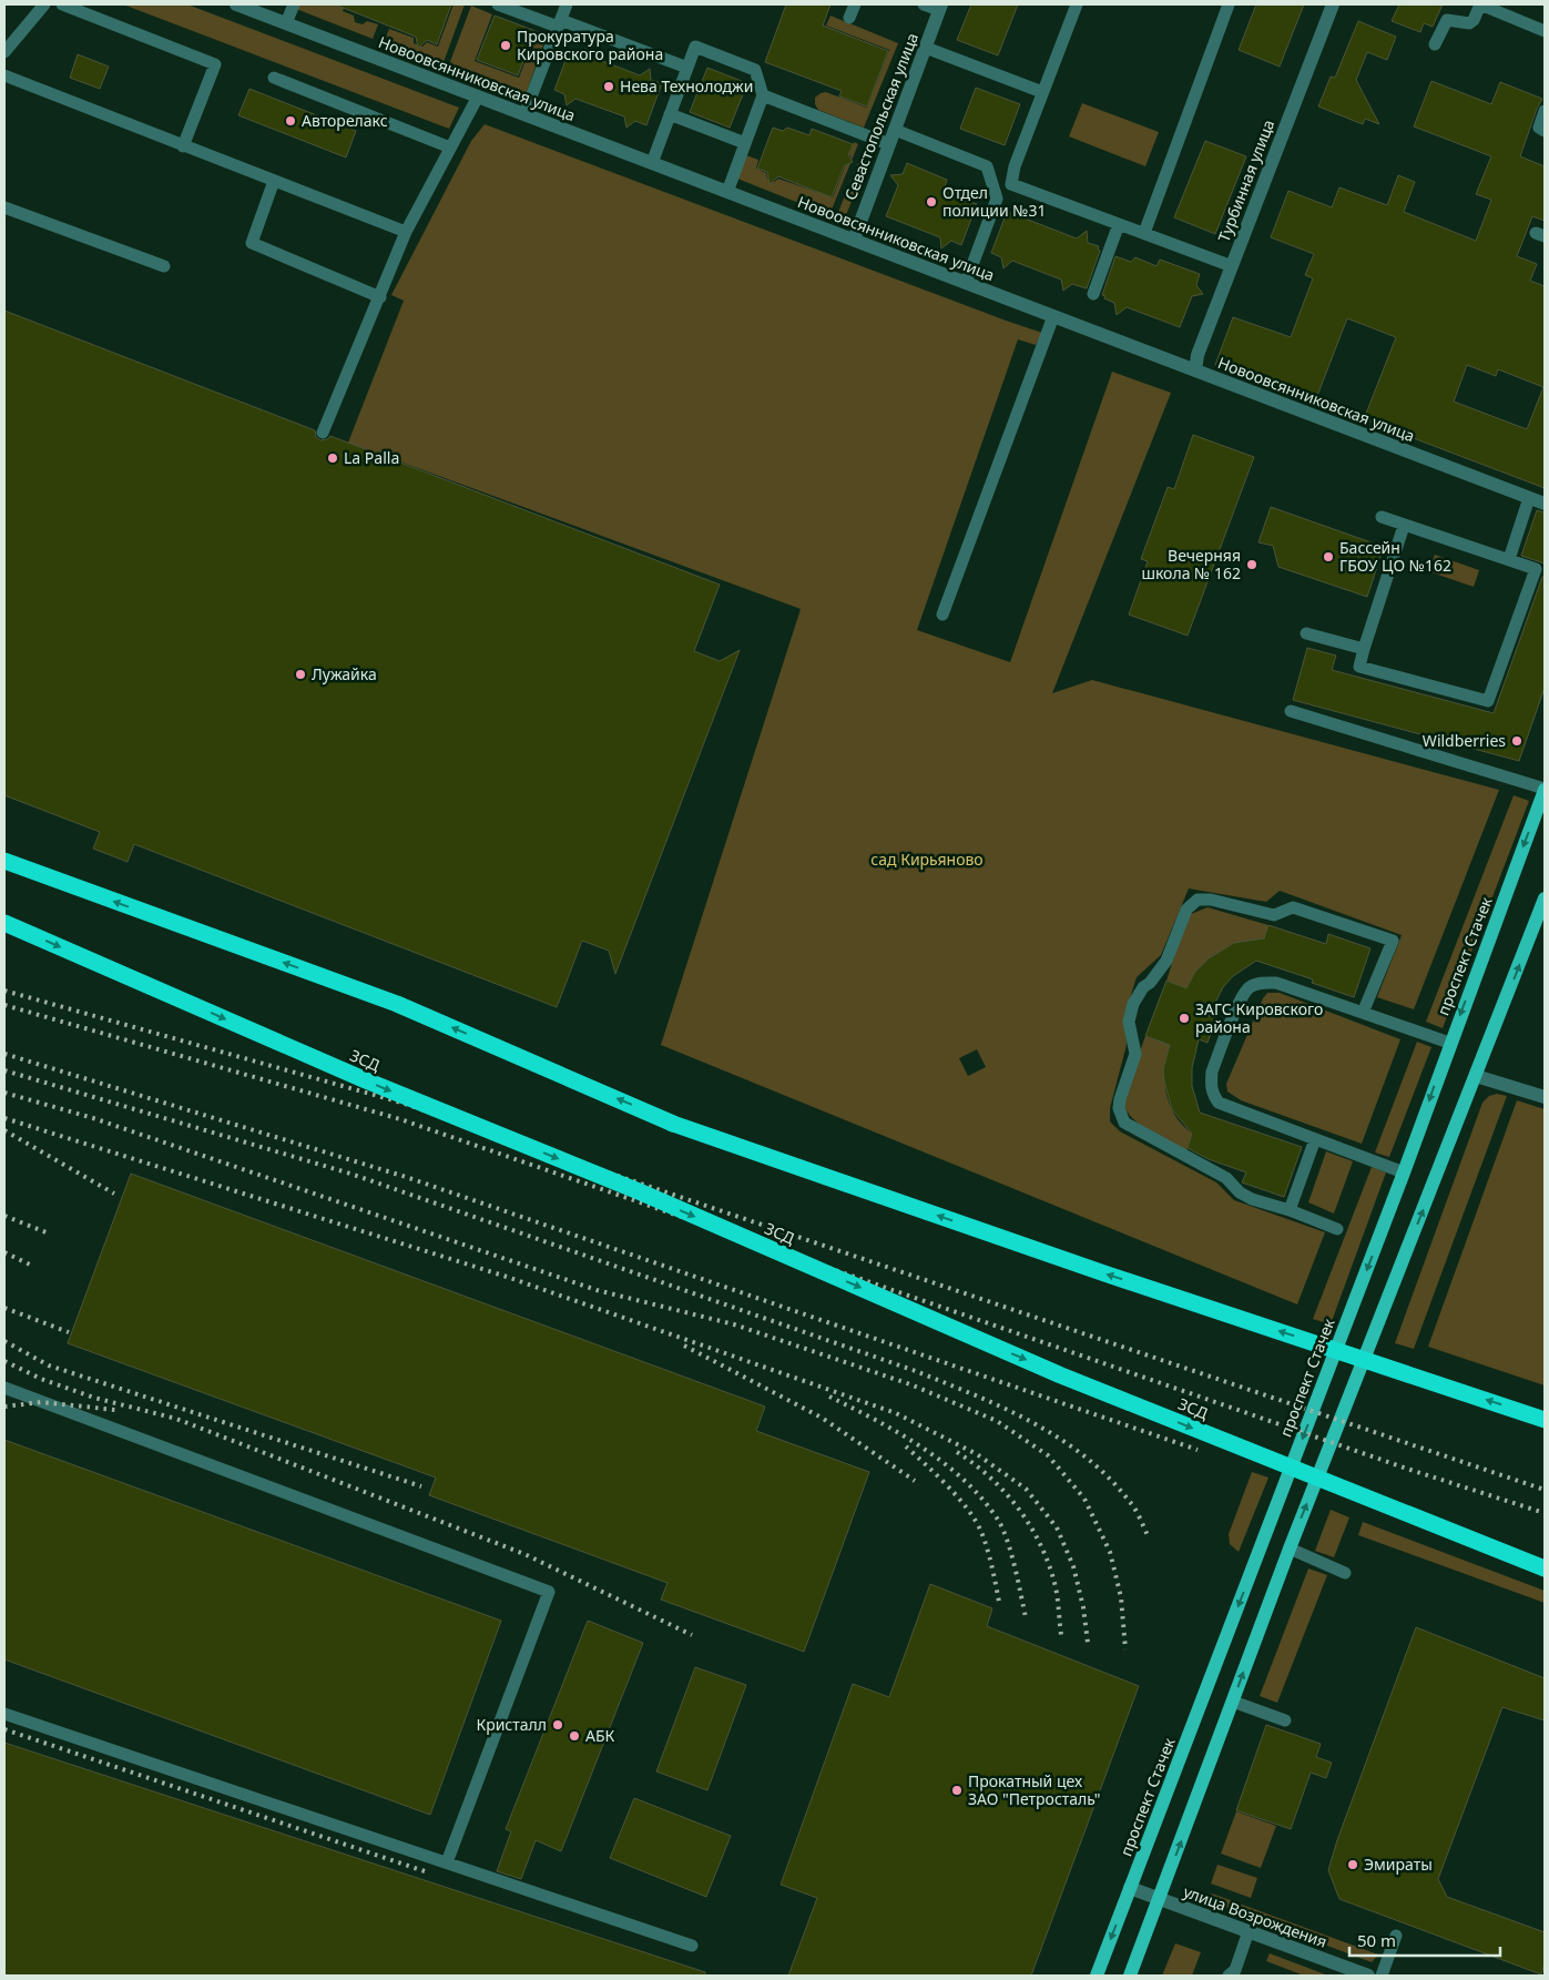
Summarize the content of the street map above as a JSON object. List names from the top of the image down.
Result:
{
  "streets": {
    "highway": ["ЗСД"],
    "main road": ["проспект Стачек"],
    "street": [
      "Новоовсянниковская улица",
      "Севастопольская улица",
      "Турбинная улица",
      "улица Возрождения"
    ]
  },
  "crossings": [
    ["Новоовсянниковская улица", "Севастопольская улица"],
    ["Новоовсянниковская улица", "Турбинная улица"],
    ["проспект Стачек", "улица Возрождения"]
  ],
  "parks": ["сад Кирьяново"],
  "places": [
    "Прокуратура Кировского района",
    "Нева Технолоджи",
    "Авторелакс",
    "Отдел полиции №31",
    "La Palla",
    "Бассейн ГБОУ ЦО №162",
    "Вечерняя школа № 162",
    "Лужайка",
    "Wildberries",
    "ЗАГС Кировского района",
    "Кристалл",
    "АБК",
    "Прокатный цех ЗАО \"Петросталь\"",
    "Эмираты"
  ],
  "scale_bar": "50 m"
}
